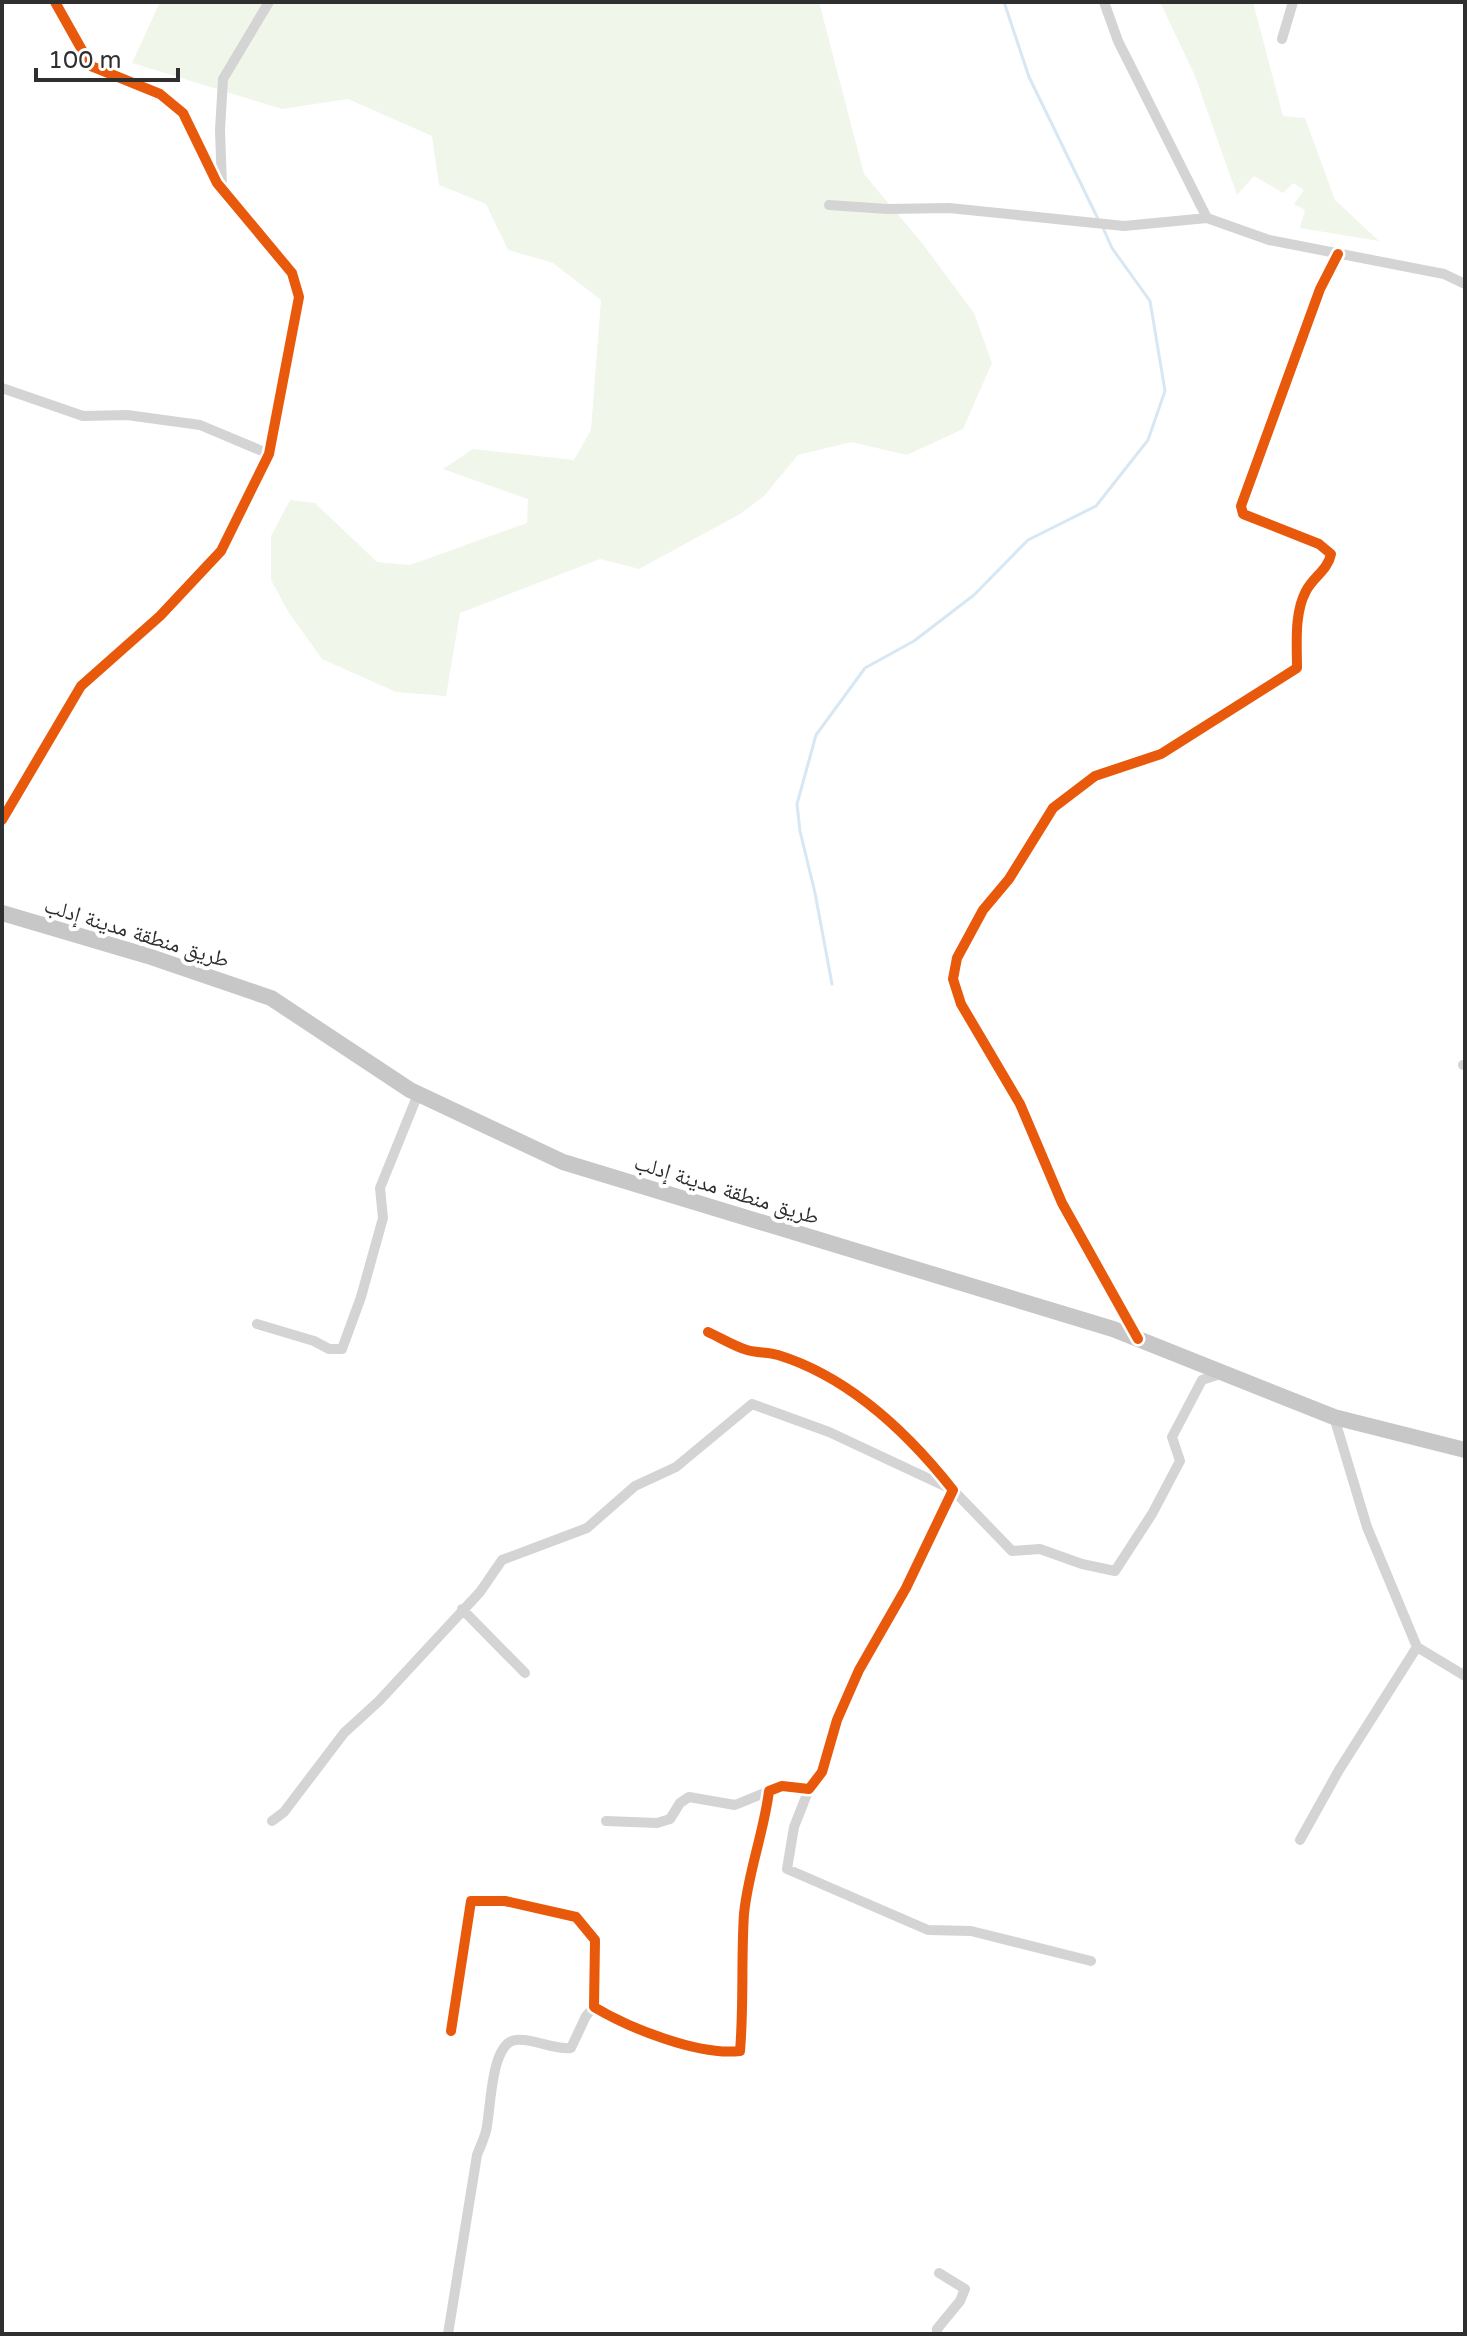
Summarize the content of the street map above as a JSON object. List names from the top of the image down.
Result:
{
  "streets": {
    "main road": ["طريق منطقة مدينة إدلب"]
  },
  "scale_bar": "100 m"
}
